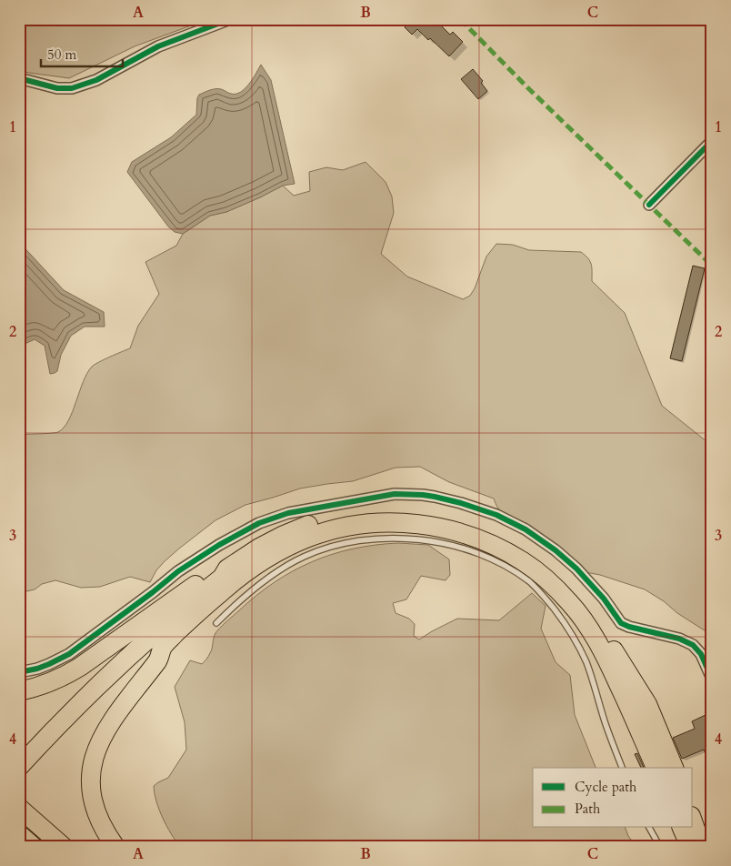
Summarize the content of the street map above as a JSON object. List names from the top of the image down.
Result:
{
  "legend": ["Cycle path", "Path"],
  "scale_bar": "50 m",
  "grid": {
    "columns": ["A", "B", "C"],
    "rows": [
      "1",
      "2",
      "3",
      "4"
    ]
  }
}
